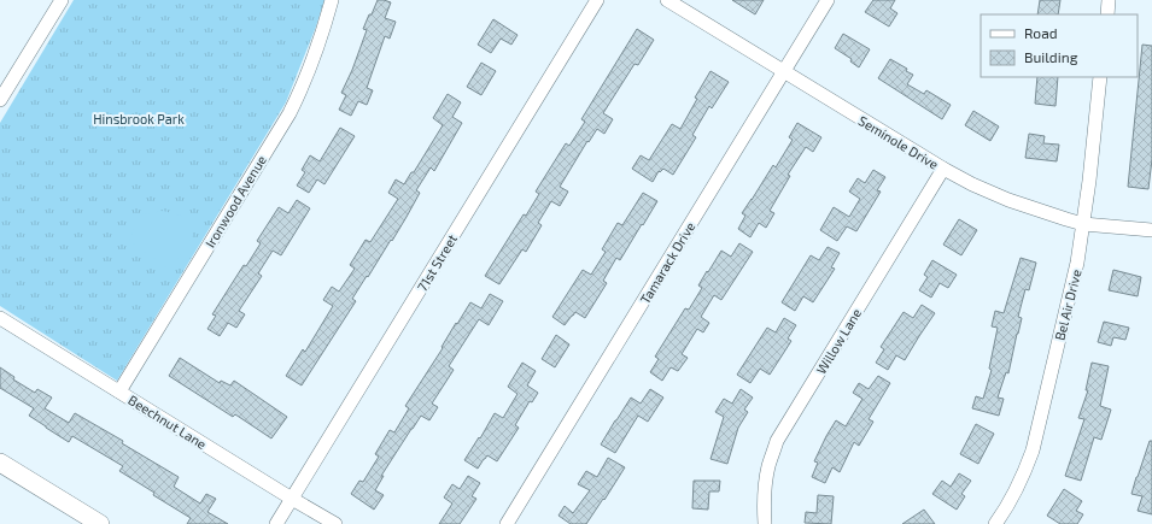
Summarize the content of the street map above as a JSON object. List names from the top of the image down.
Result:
{
  "streets": {
    "street": [
      "Seminole Drive",
      "Ironwood Avenue",
      "71st Street",
      "Tamarack Drive",
      "Bel Air Drive",
      "Willow Lane",
      "Beechnut Lane"
    ]
  },
  "crossings": [
    ["Seminole Drive", "Tamarack Drive"],
    ["Seminole Drive", "Bel Air Drive"],
    ["Seminole Drive", "Willow Lane"],
    ["Ironwood Avenue", "Beechnut Lane"],
    ["71st Street", "Beechnut Lane"]
  ],
  "parks": ["Hinsbrook Park"],
  "legend": ["Road", "Building"]
}
